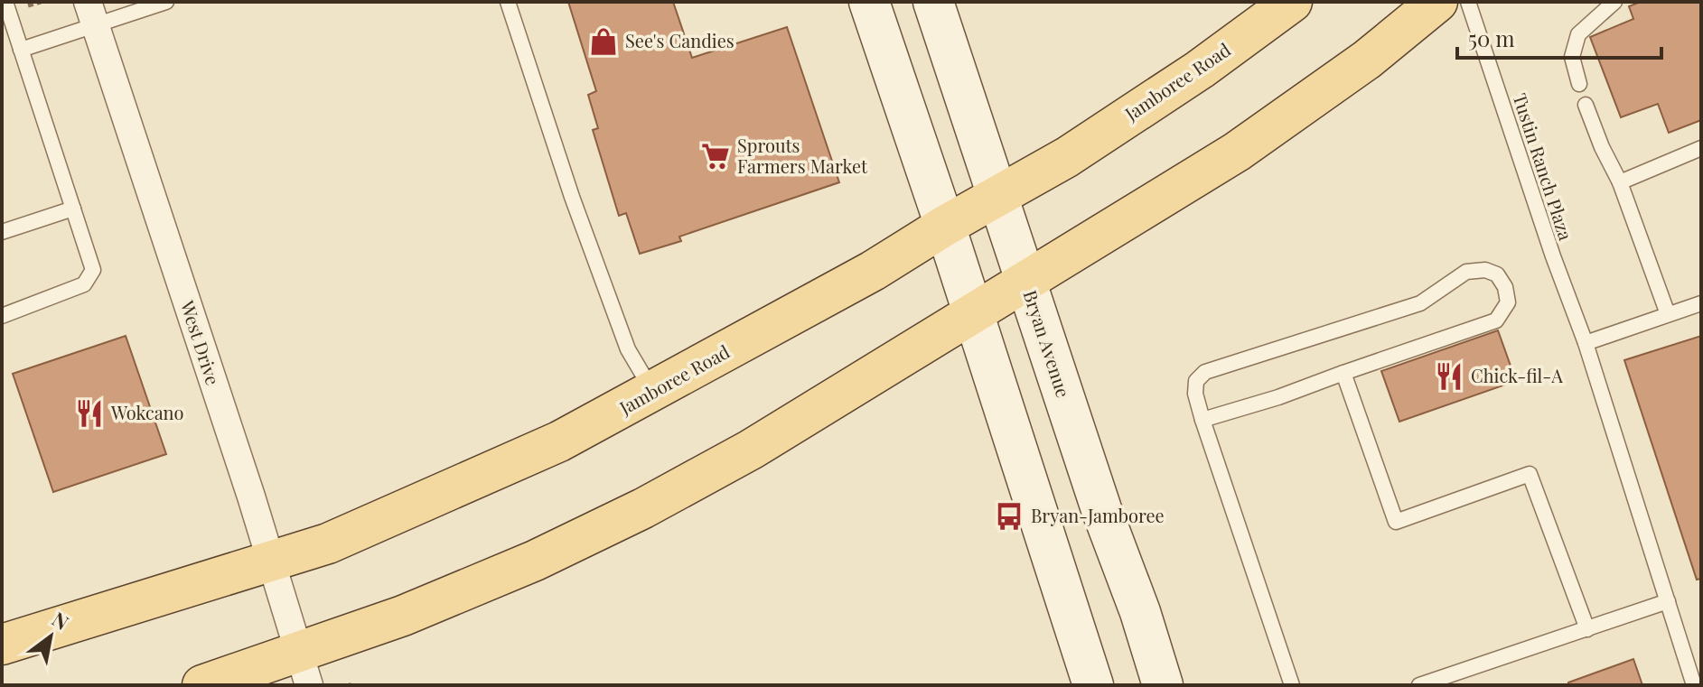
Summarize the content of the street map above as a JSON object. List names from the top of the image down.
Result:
{
  "streets": {
    "main road": ["Jamboree Road", "Bryan Avenue"],
    "street": ["West Drive"],
    "lane": ["Tustin Ranch Plaza"]
  },
  "crossings": [
    ["Jamboree Road", "West Drive"],
    ["Jamboree Road", "Bryan Avenue"]
  ],
  "places": {
    "shop": ["See's Candies"],
    "supermarket": ["Sprouts Farmers Market"],
    "restaurant": ["Chick-fil-A", "Wokcano"],
    "bus stop": ["Bryan-Jamboree"]
  },
  "scale_bar": "50 m",
  "north": "top right"
}
